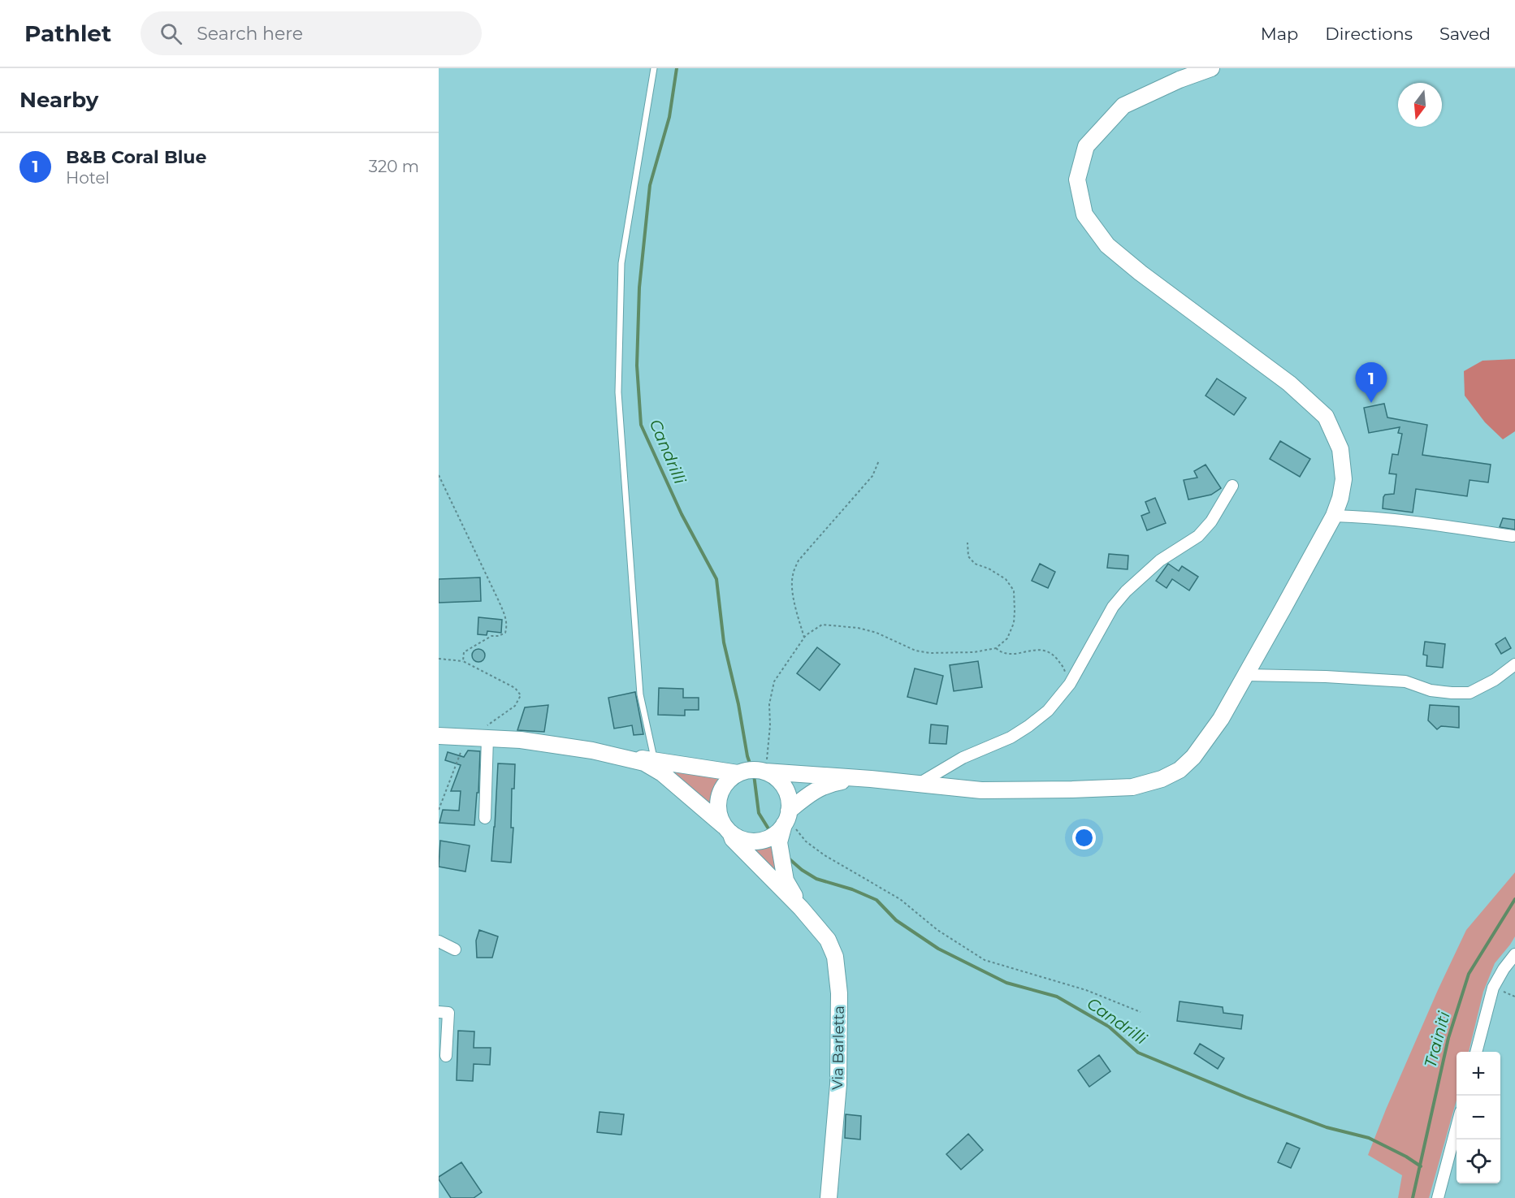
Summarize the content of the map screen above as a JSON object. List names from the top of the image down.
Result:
{
  "streets": {
    "street": ["Via Barletta"]
  },
  "water": ["Candrilli", "Trainiti"],
  "north": "bottom",
  "page": {
    "header": "Pathlet",
    "search": "Search here",
    "nav": ["Map", "Directions", "Saved"],
    "heading": "Nearby",
    "list": [
      {
        "mark": "1",
        "name": "B&B Coral Blue",
        "note": "Hotel",
        "value": "320 m"
      }
    ],
    "pins": "1",
    "map_buttons": ["+", "−"]
  }
}
